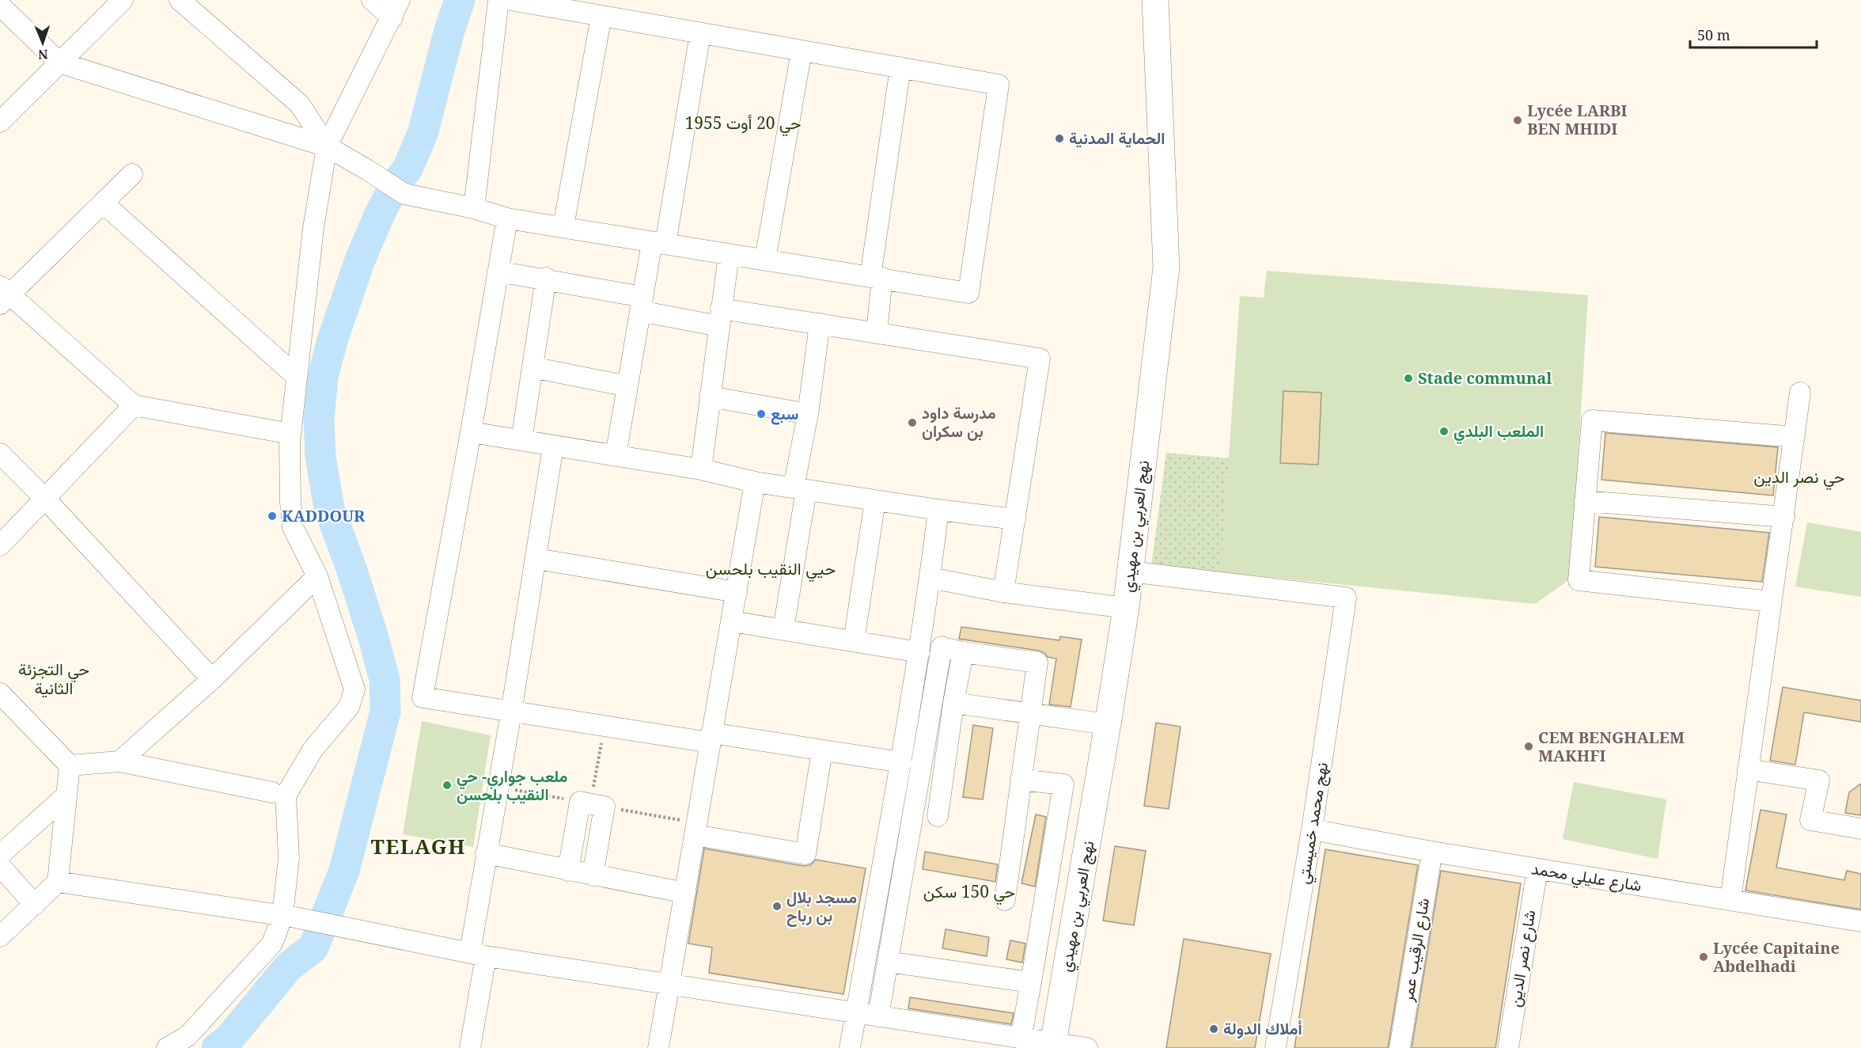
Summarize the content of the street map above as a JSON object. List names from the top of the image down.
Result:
{
  "streets": {
    "main road": ["نهج العربي بن مهيدي"],
    "street": [
      "نهج محمد خميستي",
      "شارع عليلي محمد",
      "شارع الرقيب عمر",
      "شارع نصر الدين"
    ]
  },
  "crossings": [
    ["نهج العربي بن مهيدي", "نهج محمد خميستي"],
    ["نهج محمد خميستي", "شارع عليلي محمد"],
    ["شارع عليلي محمد", "شارع الرقيب عمر"],
    ["شارع عليلي محمد", "شارع نصر الدين"]
  ],
  "districts": [
    "حي 20 أوت 1955",
    "حي نصر الدين",
    "حيي النقيب بلحسن",
    "حي التجزئة الثانية",
    "TELAGH",
    "حي 150 سكن"
  ],
  "places": [
    "Lycée LARBI BEN MHIDI",
    "الحماية المدنية",
    "Stade communal",
    "سبع",
    "مدرسة داود بن سكران",
    "الملعب البلدي",
    "KADDOUR",
    "CEM BENGHALEM MAKHFI",
    "ملعب جواري- حي النقيب بلحسن",
    "مسجد بلال بن رباح",
    "Lycée Capitaine Abdelhadi",
    "أملاك الدولة"
  ],
  "scale_bar": "50 m",
  "north": "bottom"
}
